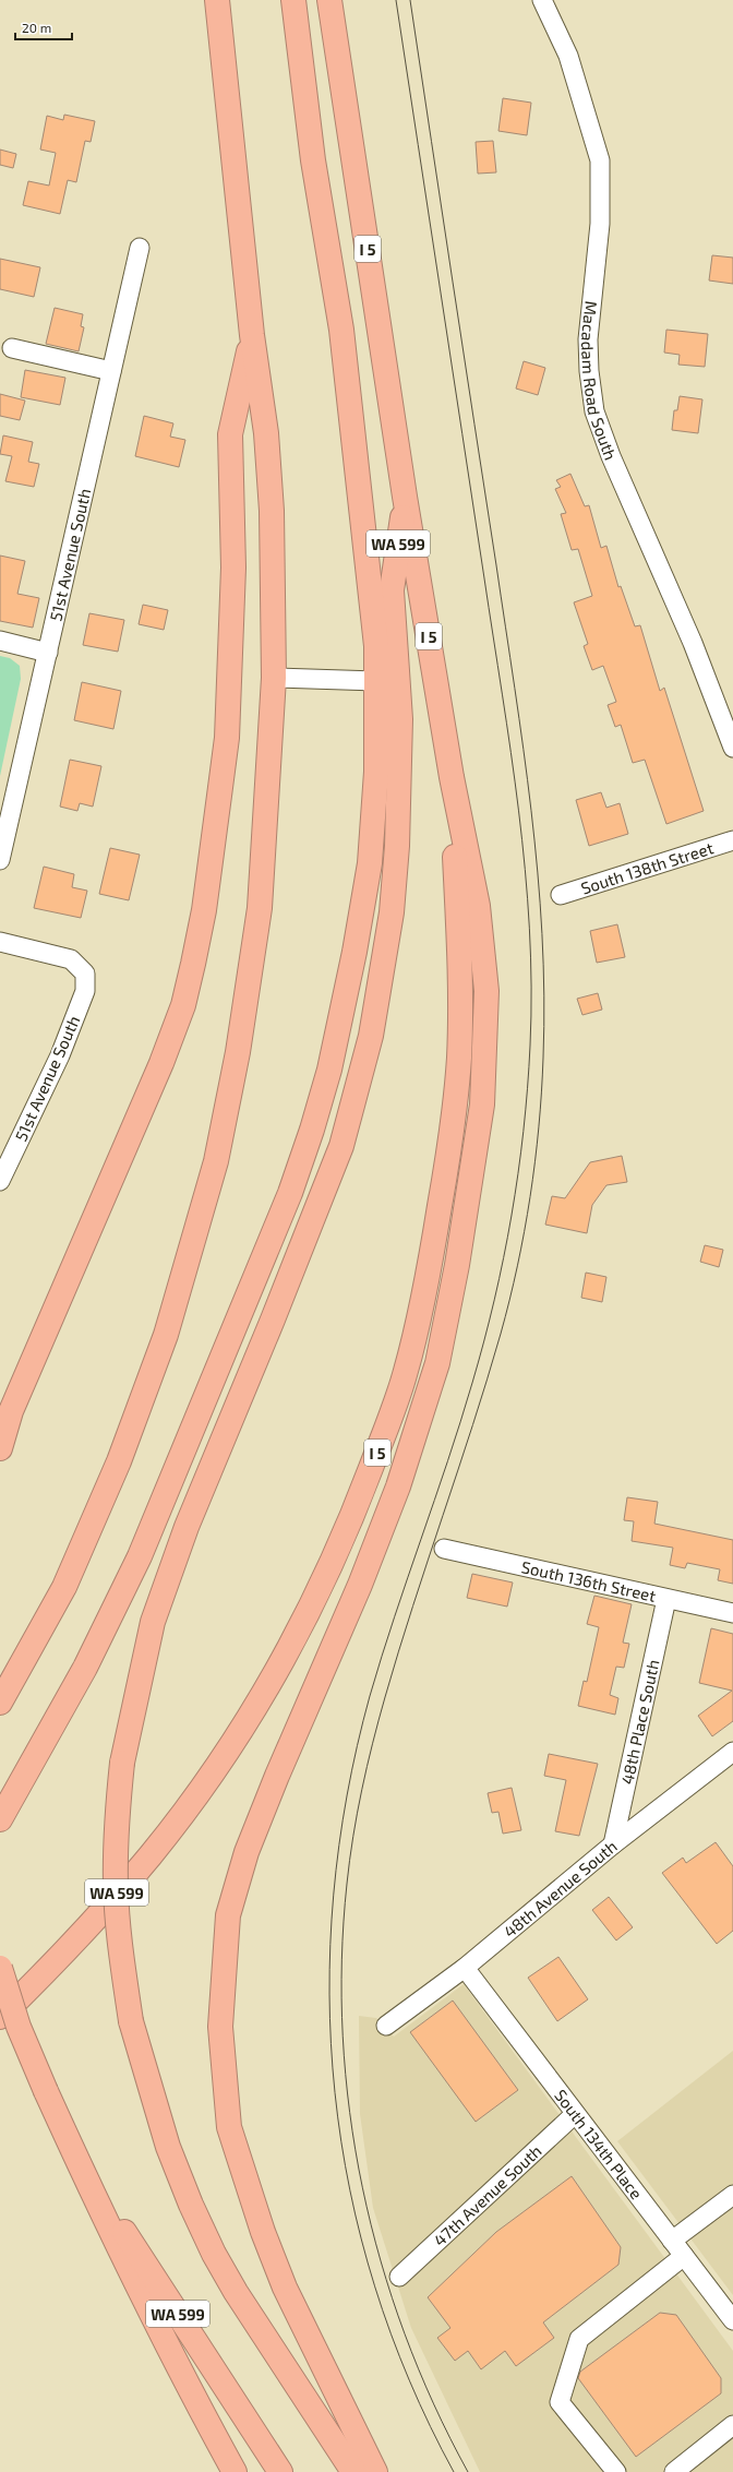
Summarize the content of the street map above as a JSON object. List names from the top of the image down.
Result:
{
  "streets": {
    "highway": ["I 5", "WA 599"],
    "street": [
      "Macadam Road South",
      "51st Avenue South",
      "South 138th Street",
      "South 136th Street",
      "48th Place South",
      "48th Avenue South",
      "South 134th Place",
      "47th Avenue South"
    ]
  },
  "crossings": [
    ["I 5", "WA 599"],
    ["South 136th Street", "48th Place South"],
    ["48th Place South", "48th Avenue South"],
    ["48th Avenue South", "South 134th Place"],
    ["South 134th Place", "47th Avenue South"]
  ],
  "scale_bar": "20 m"
}
